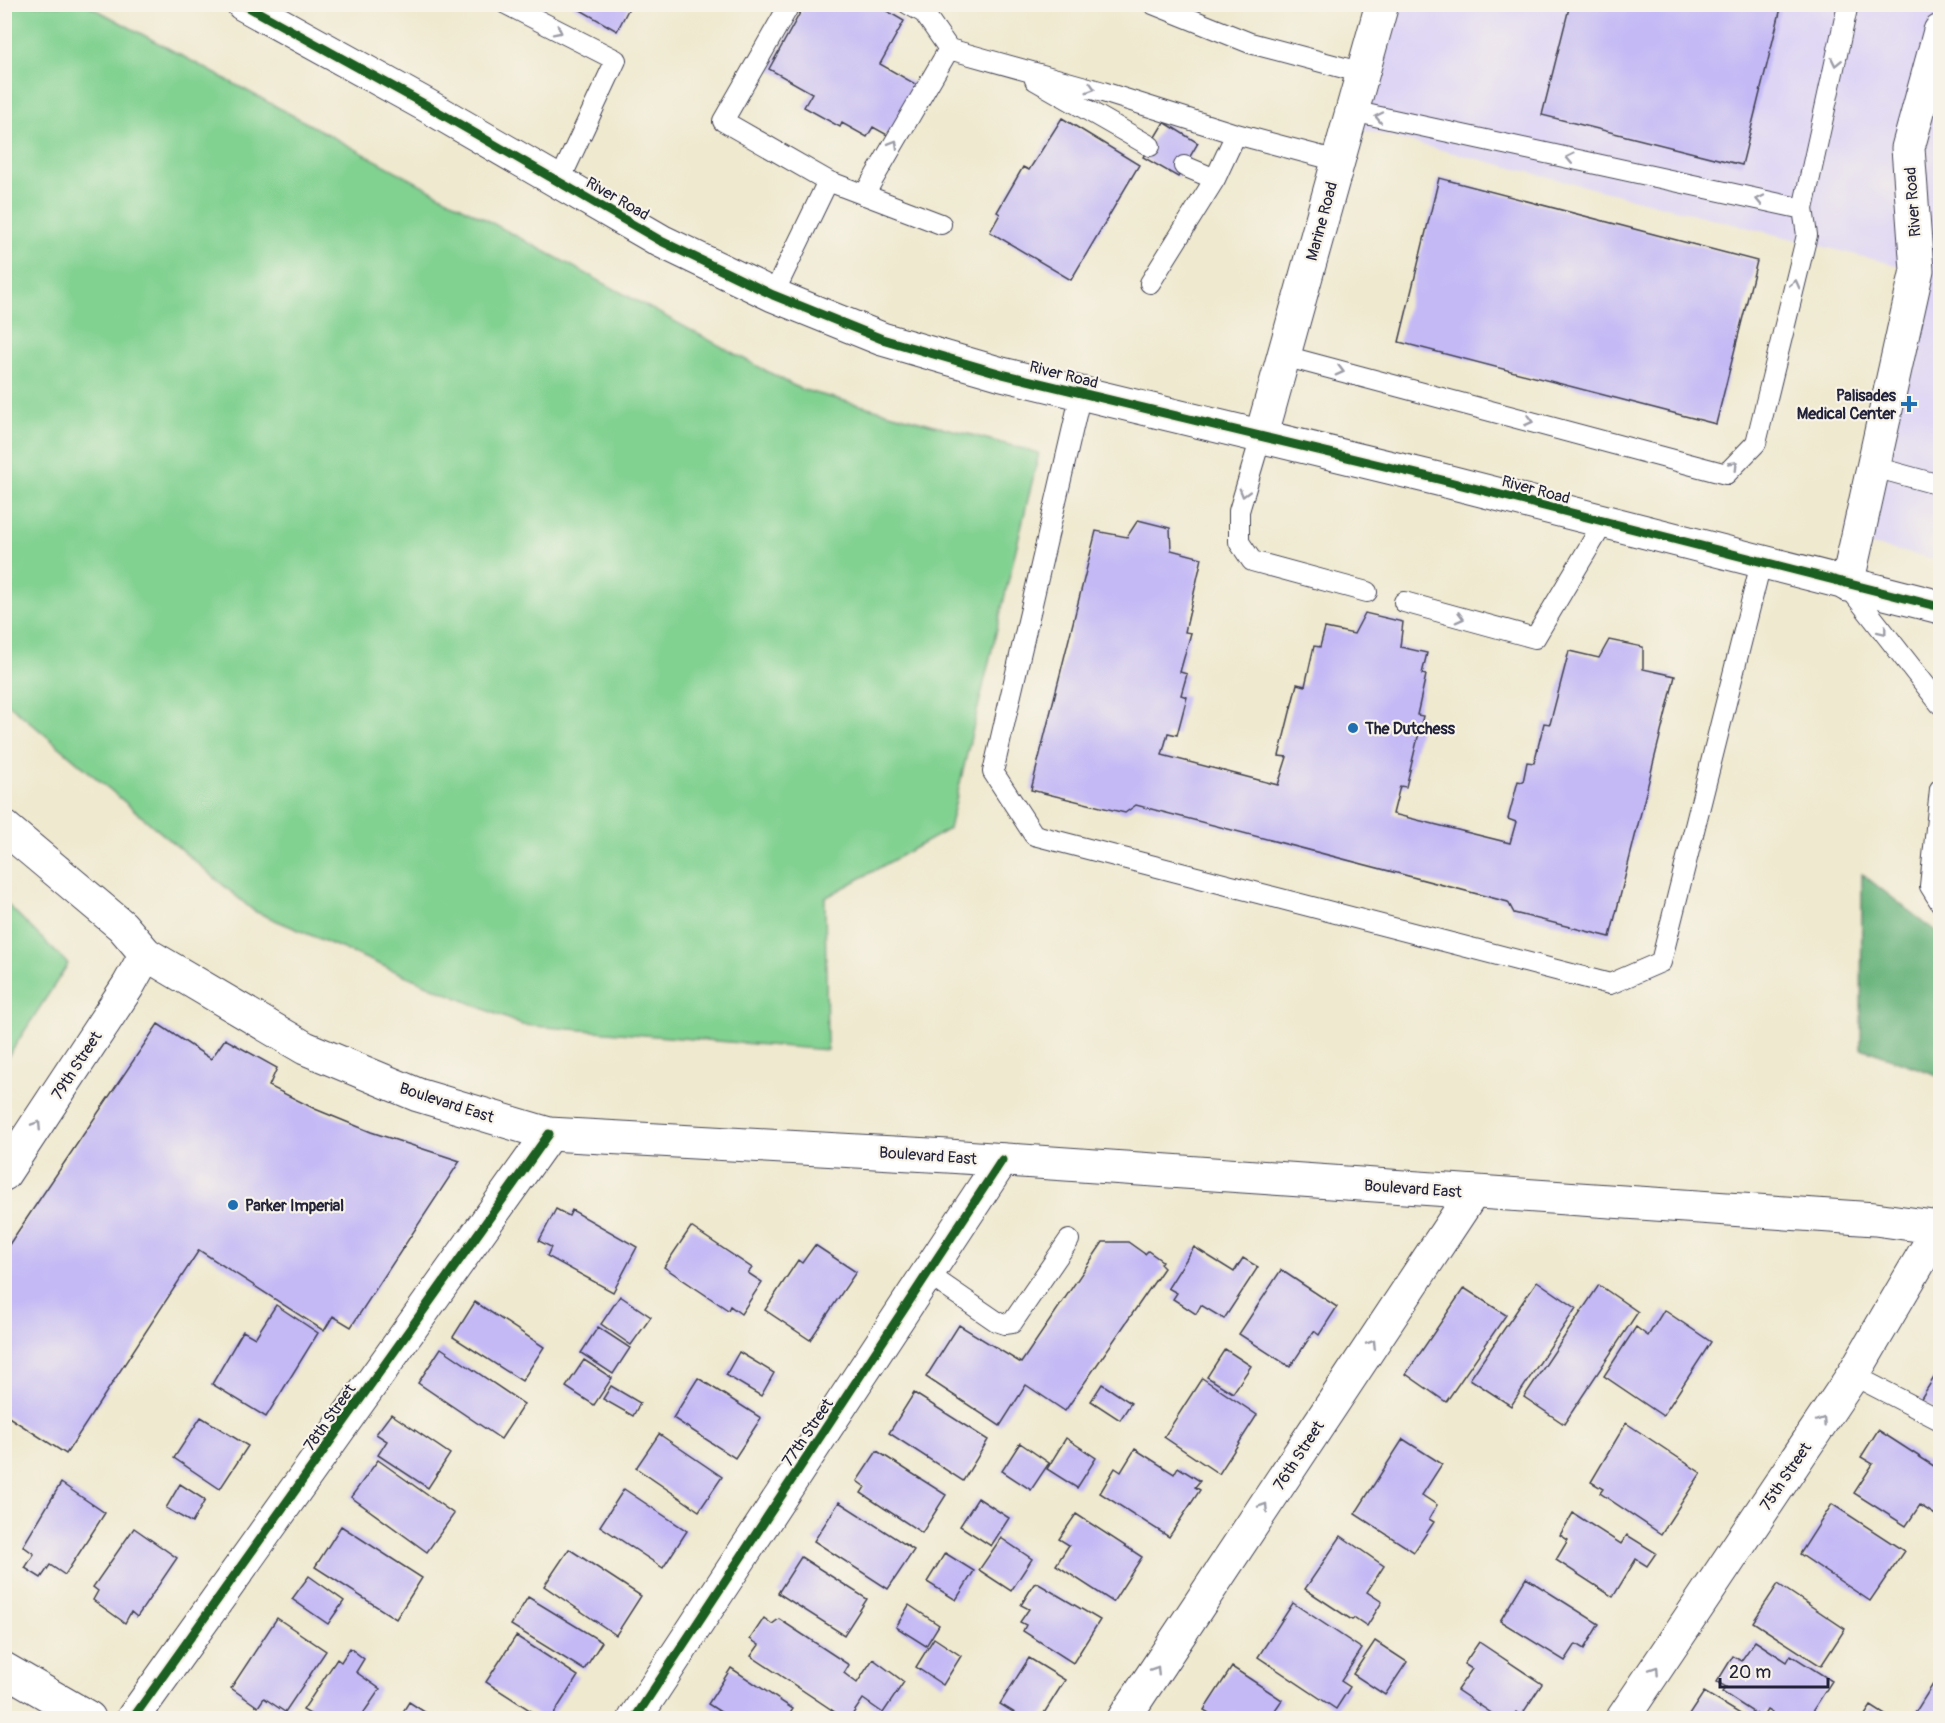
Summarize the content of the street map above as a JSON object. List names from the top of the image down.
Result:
{
  "streets": {
    "street": [
      "River Road",
      "Marine Road",
      "79th Street",
      "Boulevard East",
      "78th Street",
      "77th Street",
      "76th Street",
      "75th Street"
    ]
  },
  "crossings": [
    ["River Road", "Marine Road"],
    ["79th Street", "Boulevard East"],
    ["Boulevard East", "78th Street"],
    ["Boulevard East", "77th Street"],
    ["Boulevard East", "76th Street"],
    ["Boulevard East", "75th Street"]
  ],
  "one_way": ["79th Street", "76th Street", "75th Street"],
  "places": {
    "health": ["Palisades Medical Center"],
    "other": ["The Dutchess", "Parker Imperial"]
  },
  "scale_bar": "20 m"
}
